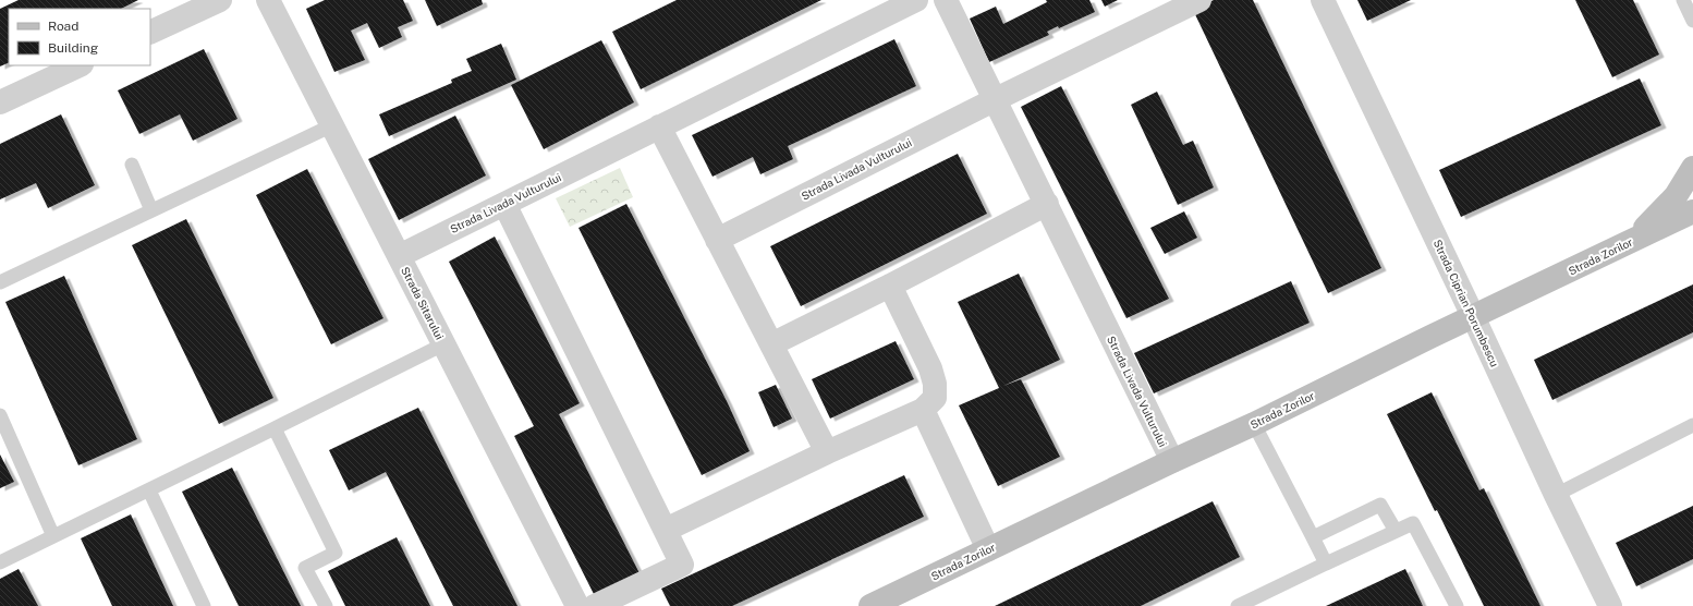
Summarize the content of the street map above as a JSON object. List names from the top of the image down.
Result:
{
  "streets": {
    "street": [
      "Strada Livada Vulturului",
      "Strada Zorilor",
      "Strada Sitarului",
      "Strada Ciprian Porumbescu"
    ]
  },
  "crossings": [
    ["Strada Livada Vulturului", "Strada Zorilor"],
    ["Strada Livada Vulturului", "Strada Sitarului"],
    ["Strada Zorilor", "Strada Ciprian Porumbescu"]
  ],
  "legend": ["Road", "Building"]
}
